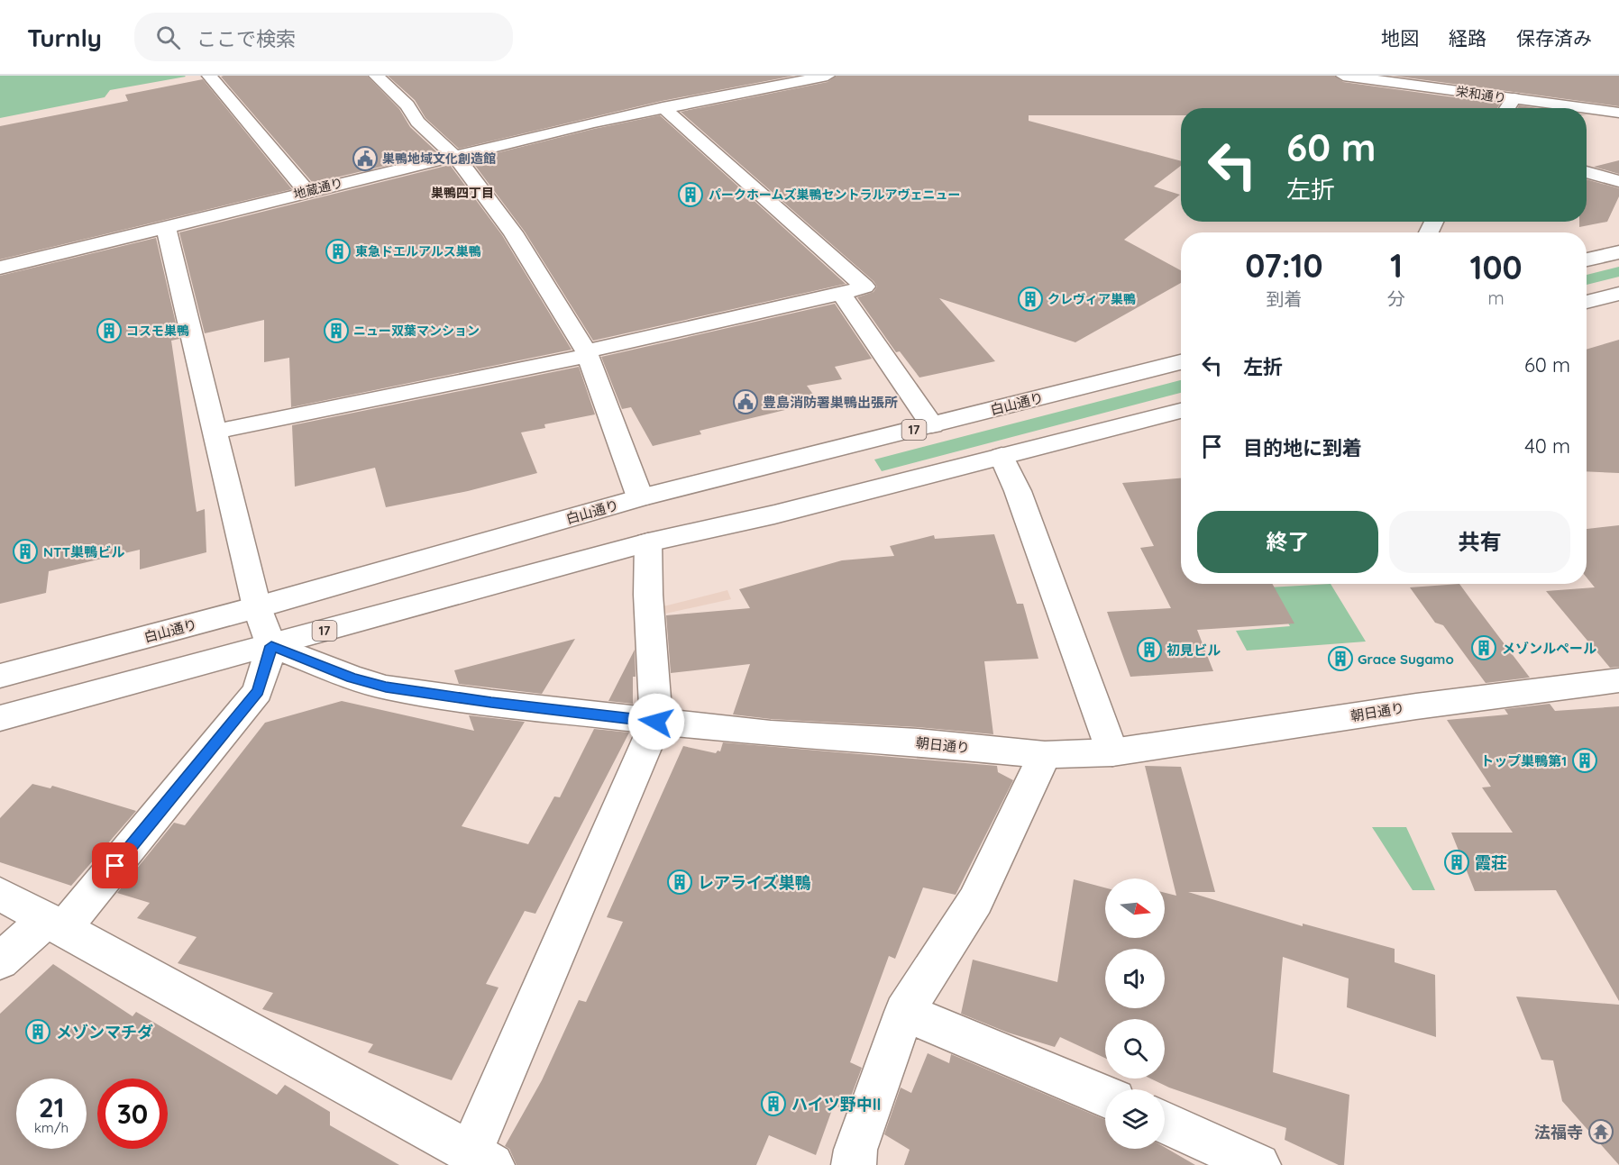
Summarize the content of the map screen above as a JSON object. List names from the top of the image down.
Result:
{
  "streets": {
    "main road": [
      "栄和通り",
      "地蔵通り",
      "白山通り",
      "17",
      "朝日通り"
    ]
  },
  "crossings": [
    ["17", "朝日通り"]
  ],
  "districts": ["巣鴨四丁目"],
  "places": {
    "public building": ["巣鴨地域文化創造館", "豊島消防署巣鴨出張所"],
    "building": [
      "パークホームズ巣鴨セントラルアヴェニュー",
      "東急ドエルアルス巣鴨",
      "クレヴィア巣鴨",
      "コスモ巣鴨",
      "ニュー双葉マンション",
      "NTT巣鴨ビル",
      "メゾンルペール",
      "初見ビル",
      "Grace Sugamo",
      "トップ巣鴨第1",
      "霞荘",
      "レアライズ巣鴨",
      "メゾンマチダ",
      "ハイツ野中II"
    ],
    "temple": ["法福寺"]
  },
  "north": "right",
  "page": {
    "header": "Turnly",
    "search": "ここで検索",
    "nav": ["地図", "経路", "保存済み"],
    "turn": ["60 m", "左折"],
    "eta": [
      "07:10",
      "到着",
      "1",
      "分",
      "100",
      "m"
    ],
    "list": [
      {
        "name": "左折",
        "value": "60 m"
      },
      {
        "name": "目的地に到着",
        "value": "40 m"
      }
    ],
    "buttons": ["終了", "共有"],
    "speed": "21 km/h",
    "limit": "30"
  }
}
